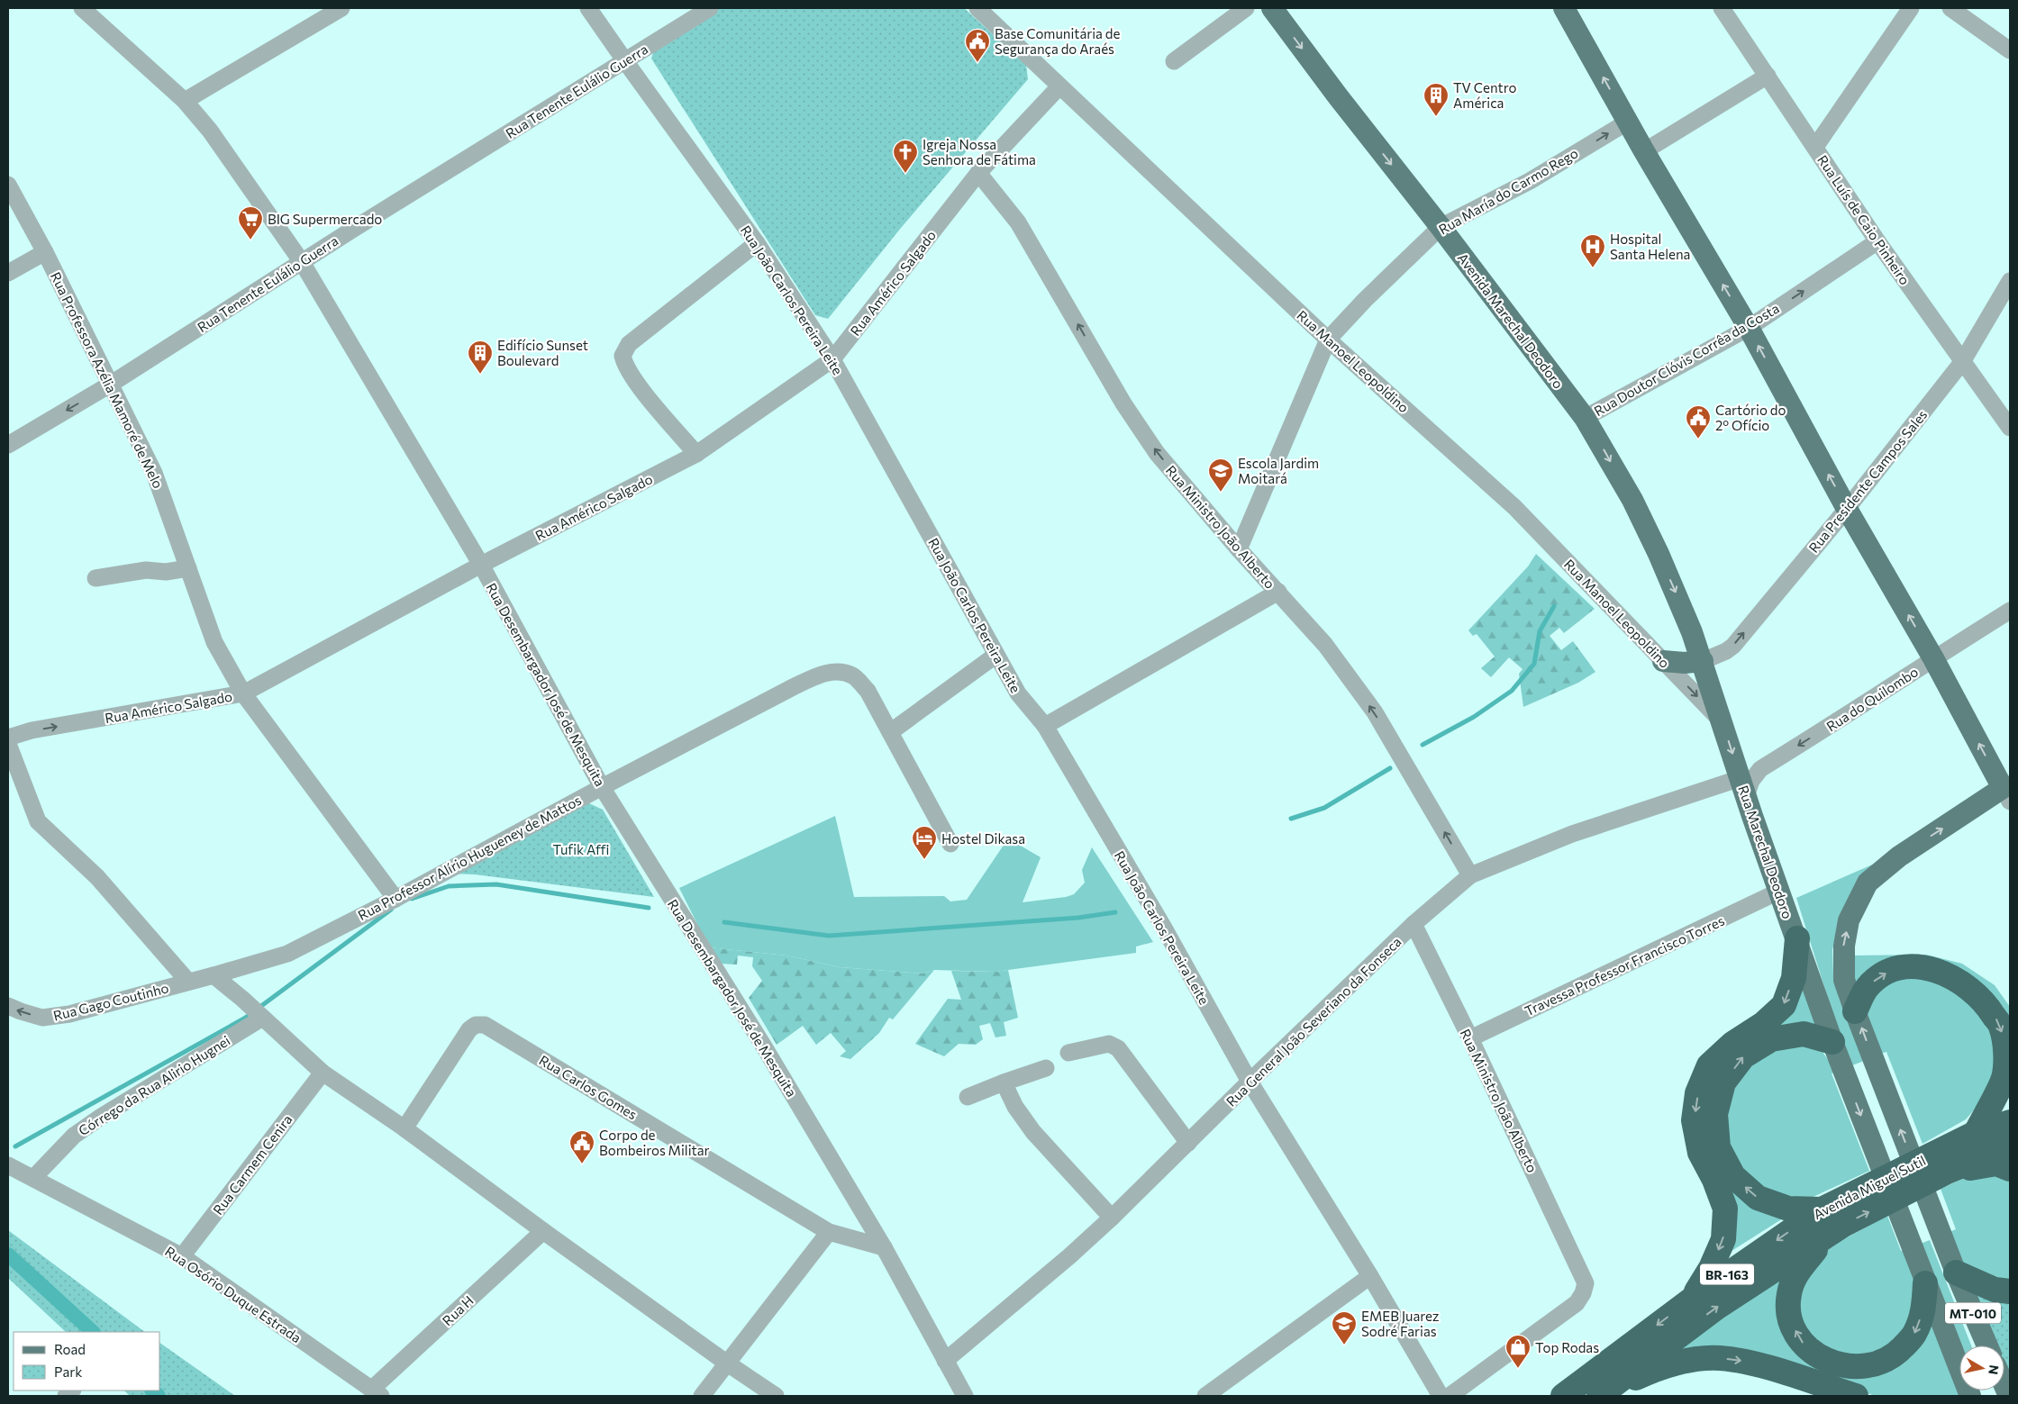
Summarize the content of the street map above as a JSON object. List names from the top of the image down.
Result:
{
  "streets": {
    "highway": ["Avenida Miguel Sutil", "BR-163"],
    "main road": ["Avenida Marechal Deodoro", "Rua Marechal Deodoro", "MT-010"],
    "street": [
      "Rua Tenente Eulálio Guerra",
      "Rua María do Carmo Rego",
      "Rua Luís de Caio Pinheiro",
      "Rua Américo Salgado",
      "Rua João Carlos Pereira Leite",
      "Rua Doutor Clóvis Corrêa da Costa",
      "Rua Manoel Leopoldino",
      "Rua Professora Azélia Mamoré de Melo",
      "Rua Presidente Campos Sales",
      "Rua Ministro João Alberto",
      "Rua Desembargador José de Mesquita",
      "Rua do Quilombo",
      "Rua Professor Alírio Hugueney de Mattos",
      "Travessa Professor Francisco Torres",
      "Rua Gago Coutinho",
      "Rua General João Severiano da Fonseca",
      "Córrego da Rua Alirio Hugnei",
      "Rua Carlos Gomes",
      "Rua Carmem Cenira",
      "Rua Osório Duque Estrada",
      "Rua H"
    ]
  },
  "crossings": [
    ["Rua Tenente Eulálio Guerra", "Rua João Carlos Pereira Leite"],
    ["Rua Tenente Eulálio Guerra", "Rua Professora Azélia Mamoré de Melo"],
    ["Rua Tenente Eulálio Guerra", "Rua Desembargador José de Mesquita"],
    ["Rua María do Carmo Rego", "Avenida Marechal Deodoro"],
    ["Rua María do Carmo Rego", "Rua Manoel Leopoldino"],
    ["Rua María do Carmo Rego", "Rua Ministro João Alberto"],
    ["Rua Luís de Caio Pinheiro", "Rua Doutor Clóvis Corrêa da Costa"],
    ["Rua Luís de Caio Pinheiro", "Rua Presidente Campos Sales"],
    ["Rua Américo Salgado", "Rua João Carlos Pereira Leite"],
    ["Rua Américo Salgado", "Rua Manoel Leopoldino"],
    ["Rua Américo Salgado", "Rua Professora Azélia Mamoré de Melo"],
    ["Rua Américo Salgado", "Rua Ministro João Alberto"],
    ["Rua Américo Salgado", "Rua Desembargador José de Mesquita"],
    ["Rua João Carlos Pereira Leite", "Rua General João Severiano da Fonseca"],
    ["Avenida Marechal Deodoro", "Rua Doutor Clóvis Corrêa da Costa"],
    ["Avenida Marechal Deodoro", "Rua Presidente Campos Sales"],
    ["Avenida Marechal Deodoro", "Rua Marechal Deodoro"],
    ["Rua Manoel Leopoldino", "Rua Marechal Deodoro"],
    ["Rua Professora Azélia Mamoré de Melo", "Rua Professor Alírio Hugueney de Mattos"],
    ["Rua Presidente Campos Sales", "Rua Marechal Deodoro"],
    ["Rua Ministro João Alberto", "Travessa Professor Francisco Torres"],
    ["Rua Ministro João Alberto", "Rua General João Severiano da Fonseca"],
    ["Rua Desembargador José de Mesquita", "Rua Professor Alírio Hugueney de Mattos"],
    ["Rua Desembargador José de Mesquita", "Rua General João Severiano da Fonseca"],
    ["Rua Desembargador José de Mesquita", "Rua Carlos Gomes"],
    ["Rua do Quilombo", "Rua Marechal Deodoro"],
    ["Rua do Quilombo", "Rua General João Severiano da Fonseca"],
    ["Rua Marechal Deodoro", "Travessa Professor Francisco Torres"],
    ["Rua Marechal Deodoro", "Rua General João Severiano da Fonseca"],
    ["Rua Marechal Deodoro", "MT-010"],
    ["Rua Professor Alírio Hugueney de Mattos", "Rua Gago Coutinho"],
    ["Córrego da Rua Alirio Hugnei", "Rua Osório Duque Estrada"],
    ["Rua Carmem Cenira", "Rua Osório Duque Estrada"],
    ["Rua Osório Duque Estrada", "Rua H"]
  ],
  "one_way": [
    "Rua María do Carmo Rego",
    "Rua Doutor Clóvis Corrêa da Costa",
    "Rua Presidente Campos Sales",
    "Rua Ministro João Alberto",
    "Rua do Quilombo",
    "Rua Gago Coutinho"
  ],
  "parks": ["Tufik Affi"],
  "places": {
    "public building": ["Base Comunitária de Segurança do Araés", "Cartório do 2º Ofício", "Corpo de Bombeiros Militar"],
    "building": ["TV Centro América", "Edifício Sunset Boulevard"],
    "church": ["Igreja Nossa Senhora de Fátima"],
    "supermarket": ["BIG Supermercado"],
    "hospital": ["Hospital Santa Helena"],
    "school or university": ["Escola Jardim Moitará", "EMEB Juarez Sodré Farias"],
    "hotel": ["Hostel Dikasa"],
    "shop": ["Top Rodas"]
  },
  "legend": ["Road", "Park"],
  "north": "right"
}
